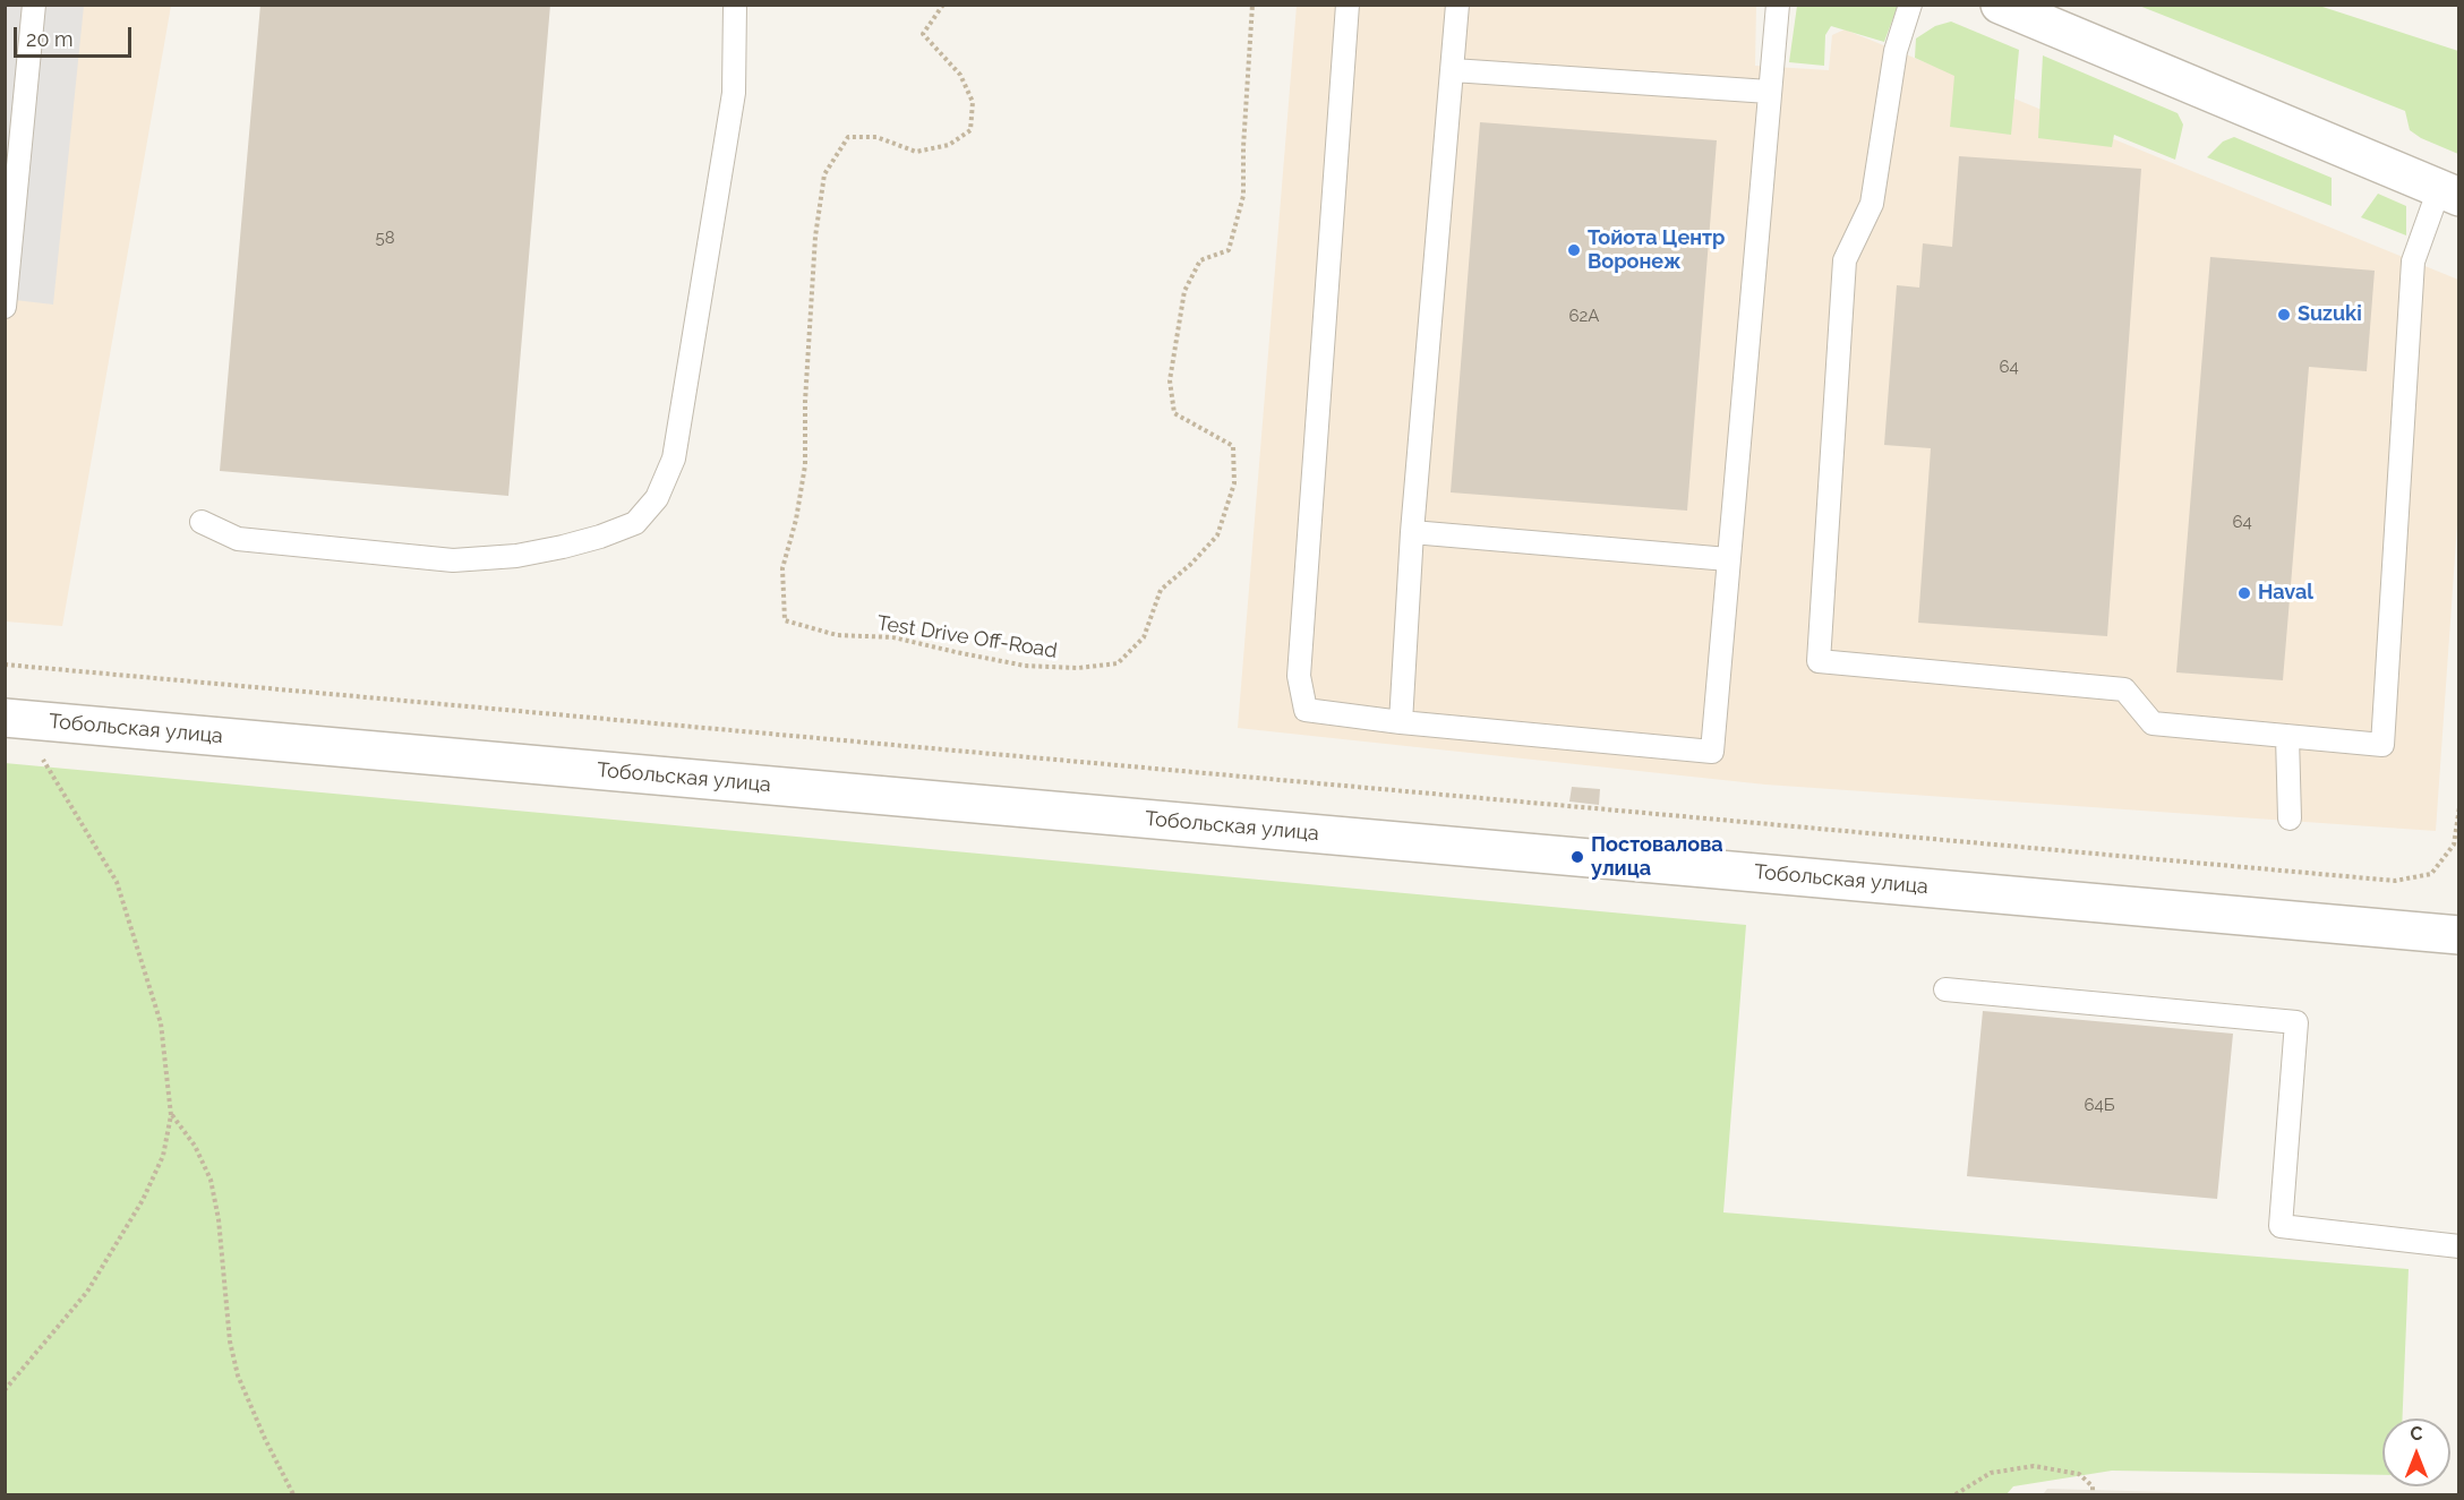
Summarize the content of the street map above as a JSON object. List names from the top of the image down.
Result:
{
  "streets": {
    "street": ["Тобольская улица"],
    "path": ["Test Drive Off-Road"]
  },
  "places": [
    "Тойота Центр Воронеж",
    "Suzuki",
    "Haval",
    "Постовалова улица"
  ],
  "house_numbers": [
    "58",
    "62А",
    "64",
    "64",
    "64Б"
  ],
  "scale_bar": "20 m",
  "north": "top"
}
